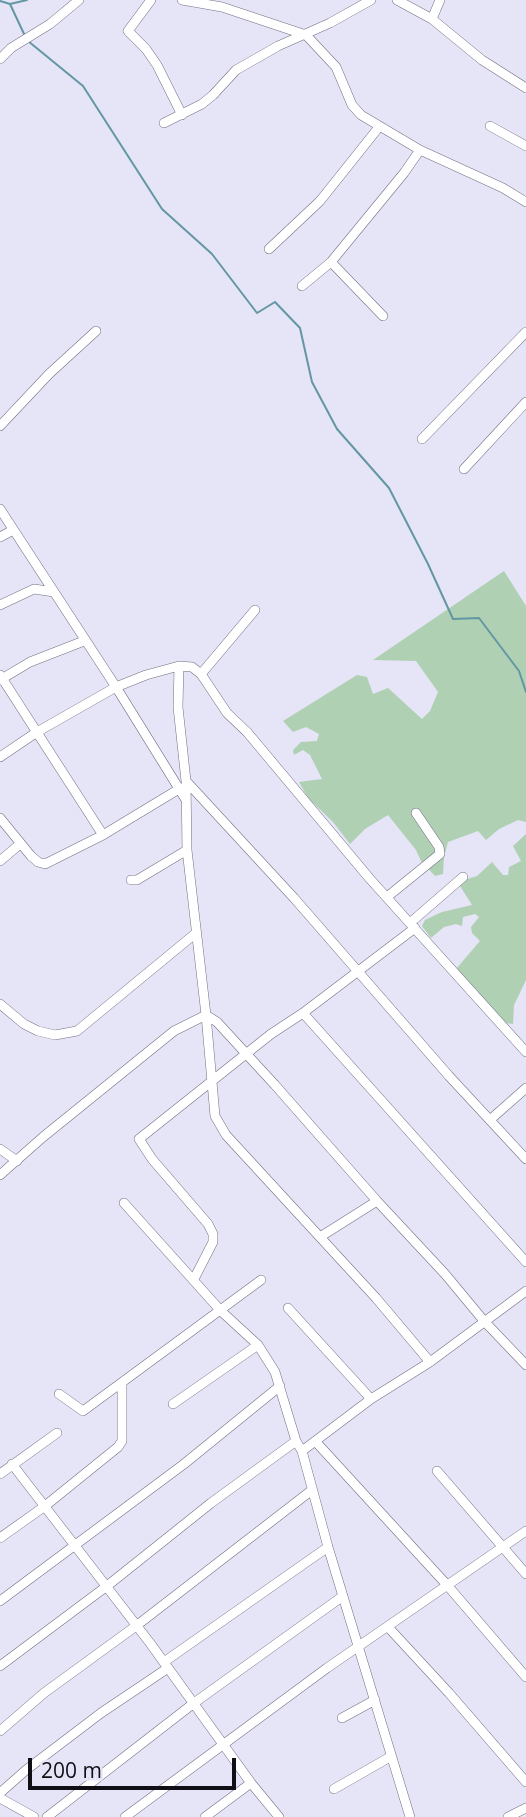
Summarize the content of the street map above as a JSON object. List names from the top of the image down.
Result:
{
  "scale_bar": "200 m"
}
